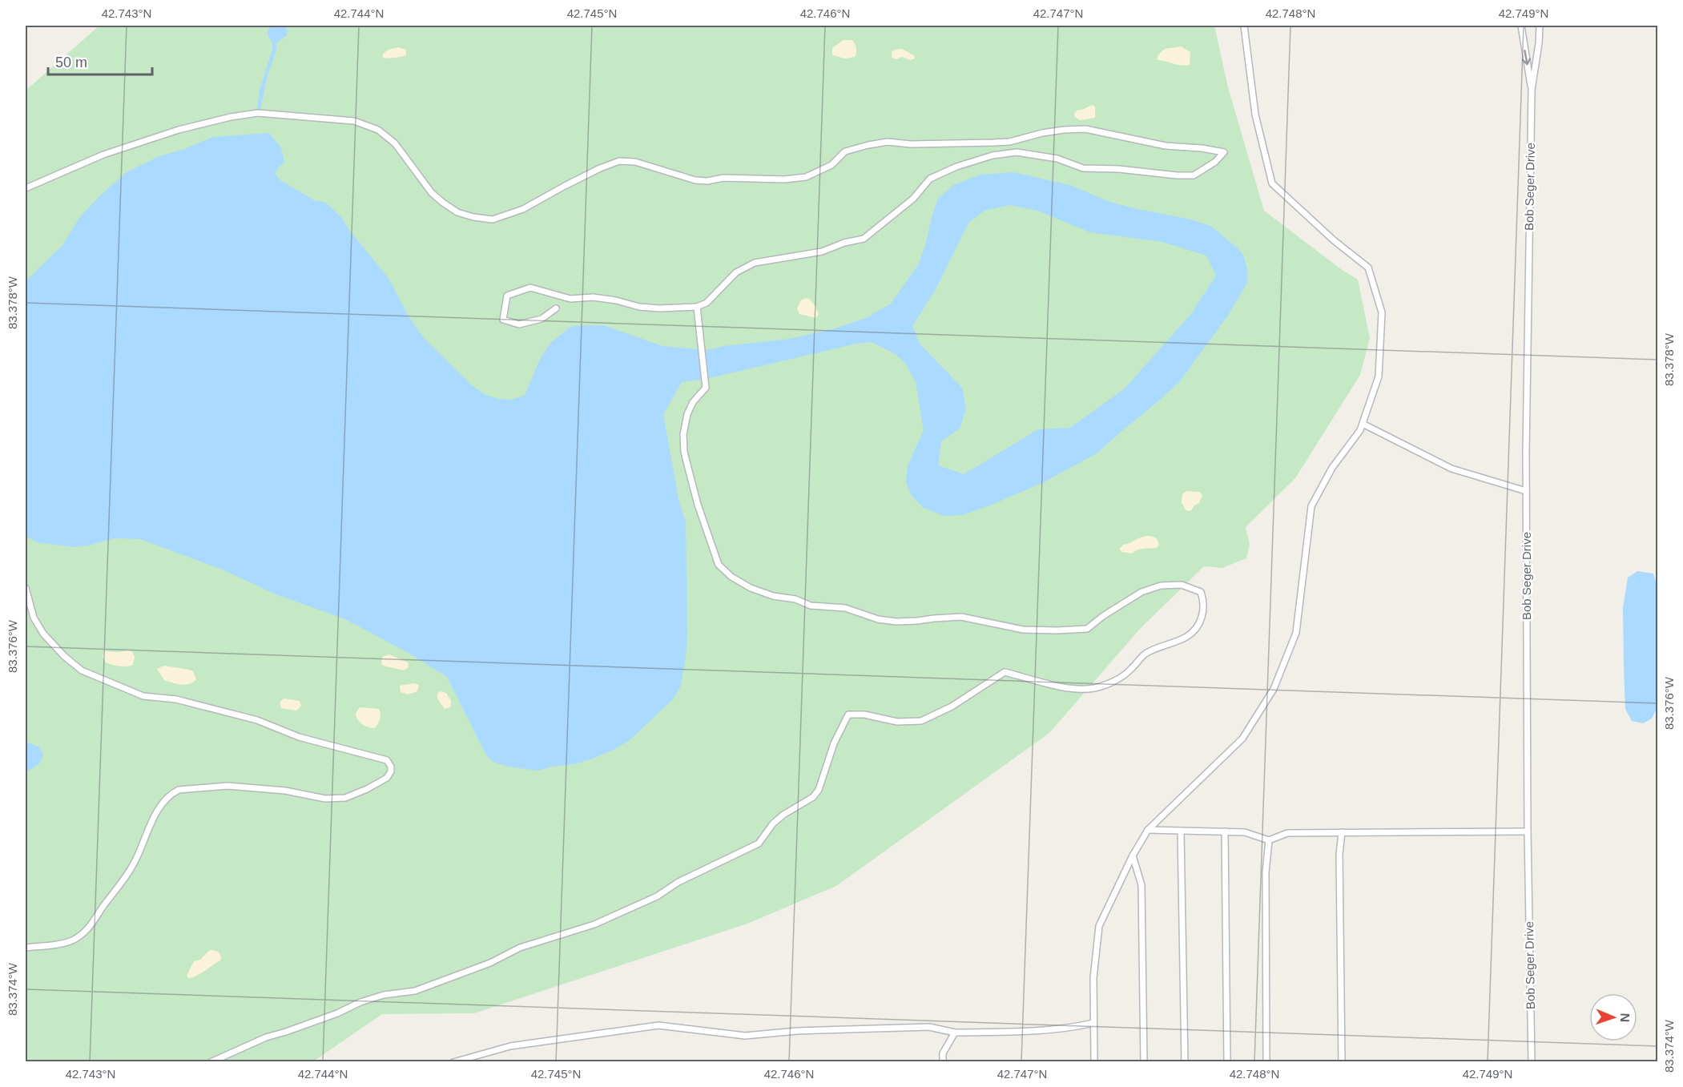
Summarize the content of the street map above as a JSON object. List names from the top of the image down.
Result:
{
  "streets": {
    "lane": ["Bob Seger Drive"]
  },
  "scale_bar": "50 m",
  "north": "right",
  "coordinates": [
    "42.743°N",
    "42.744°N",
    "42.745°N",
    "42.746°N",
    "42.747°N",
    "42.748°N",
    "42.749°N",
    "83.378°W",
    "83.376°W",
    "83.374°W"
  ]
}
